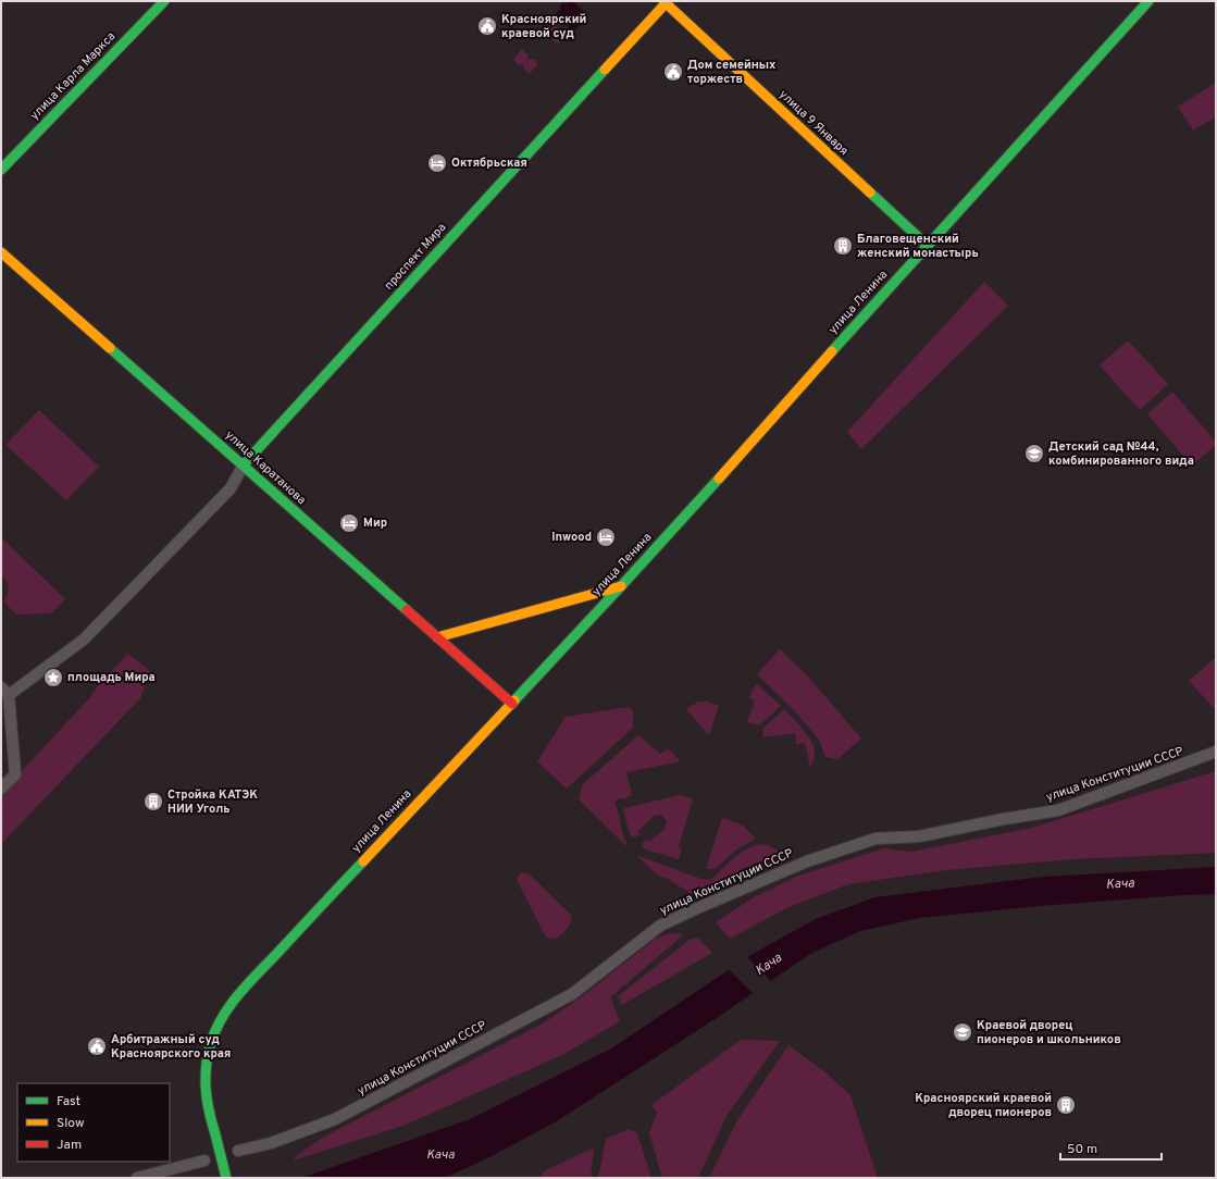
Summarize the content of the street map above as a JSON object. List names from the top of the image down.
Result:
{
  "streets": {
    "main road": [
      "улица Карла Маркса",
      "улица 9 Января",
      "проспект Мира",
      "улица Ленина",
      "улица Каратанова"
    ],
    "street": ["улица Конституции СССР"]
  },
  "crossings": [
    ["улица 9 Января", "проспект Мира"],
    ["улица 9 Января", "улица Ленина"],
    ["проспект Мира", "улица Каратанова"],
    ["улица Ленина", "улица Каратанова"]
  ],
  "water": ["Кача"],
  "places": {
    "public building": ["Красноярский краевой суд", "Дом семейных торжеств", "Арбитражный суд Красноярского края"],
    "hotel": ["Октябрьская", "Мир", "Inwood"],
    "building": ["Благовещенский женский монастырь", "Стройка КАТЭК НИИ Уголь", "Красноярский краевой дворец пионеров"],
    "school or university": ["Детский сад №44, комбинированного вида", "Краевой дворец пионеров и школьников"],
    "place": ["площадь Мира"]
  },
  "legend": ["Fast", "Slow", "Jam"],
  "scale_bar": "50 m"
}
